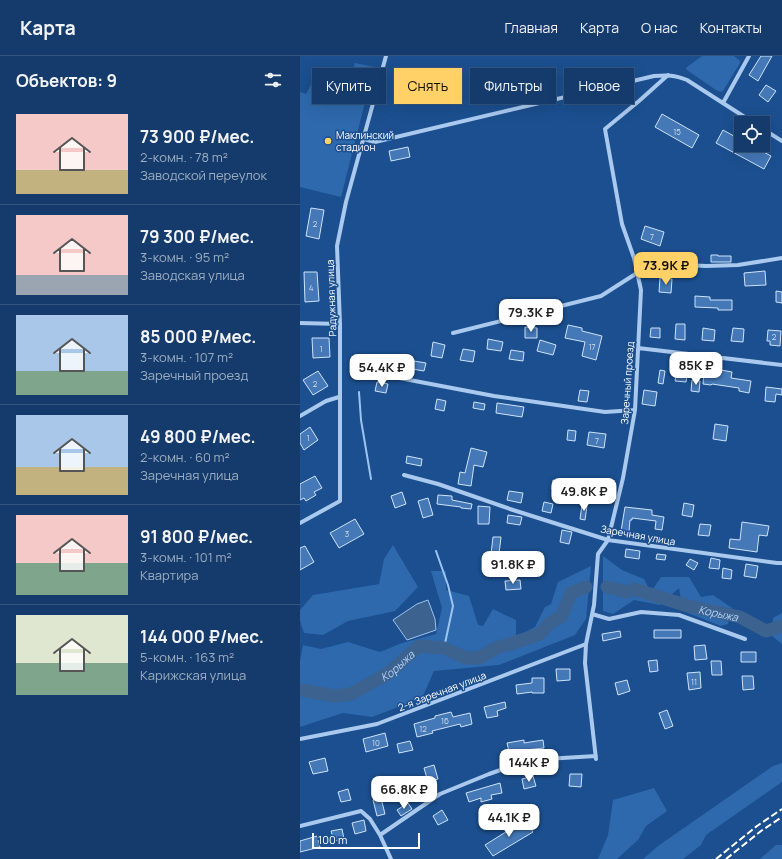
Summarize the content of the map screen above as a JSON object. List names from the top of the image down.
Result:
{
  "streets": {
    "street": [
      "Радужная улица",
      "Заречный проезд",
      "Заречная улица",
      "2-я Заречная улица"
    ]
  },
  "crossings": [
    ["Заречный проезд", "Заречная улица"],
    ["Заречный проезд", "2-я Заречная улица"]
  ],
  "water": ["Корыжа"],
  "places": ["Маклинский стадион"],
  "house_numbers": [
    "15",
    "2",
    "7",
    "4",
    "2",
    "17",
    "1",
    "2",
    "1",
    "7",
    "3",
    "11",
    "16",
    "12",
    "10"
  ],
  "scale_bar": "100 m",
  "page": {
    "header": "Карта",
    "nav": [
      "Главная",
      "Карта",
      "О нас",
      "Контакты"
    ],
    "heading": "Объектов: 9",
    "chip": [
      "Купить",
      "Снять",
      "Фильтры",
      "Новое"
    ],
    "list": [
      {
        "name": "73 900 ₽/мес.",
        "note": "2-комн. · 78 m² · Заводской переулок"
      },
      {
        "name": "79 300 ₽/мес.",
        "note": "3-комн. · 95 m² · Заводская улица"
      },
      {
        "name": "85 000 ₽/мес.",
        "note": "3-комн. · 107 m² · Заречный проезд"
      },
      {
        "name": "49 800 ₽/мес.",
        "note": "2-комн. · 60 m² · Заречная улица"
      },
      {
        "name": "91 800 ₽/мес.",
        "note": "3-комн. · 101 m² · Квартира"
      },
      {
        "name": "144 000 ₽/мес.",
        "note": "5-комн. · 163 m² · Карижская улица"
      }
    ],
    "price": [
      "73.9K ₽",
      "79.3K ₽",
      "85K ₽",
      "54.4K ₽",
      "49.8K ₽",
      "91.8K ₽",
      "144K ₽",
      "66.8K ₽",
      "44.1K ₽"
    ],
    "scale": "100 m"
  }
}
